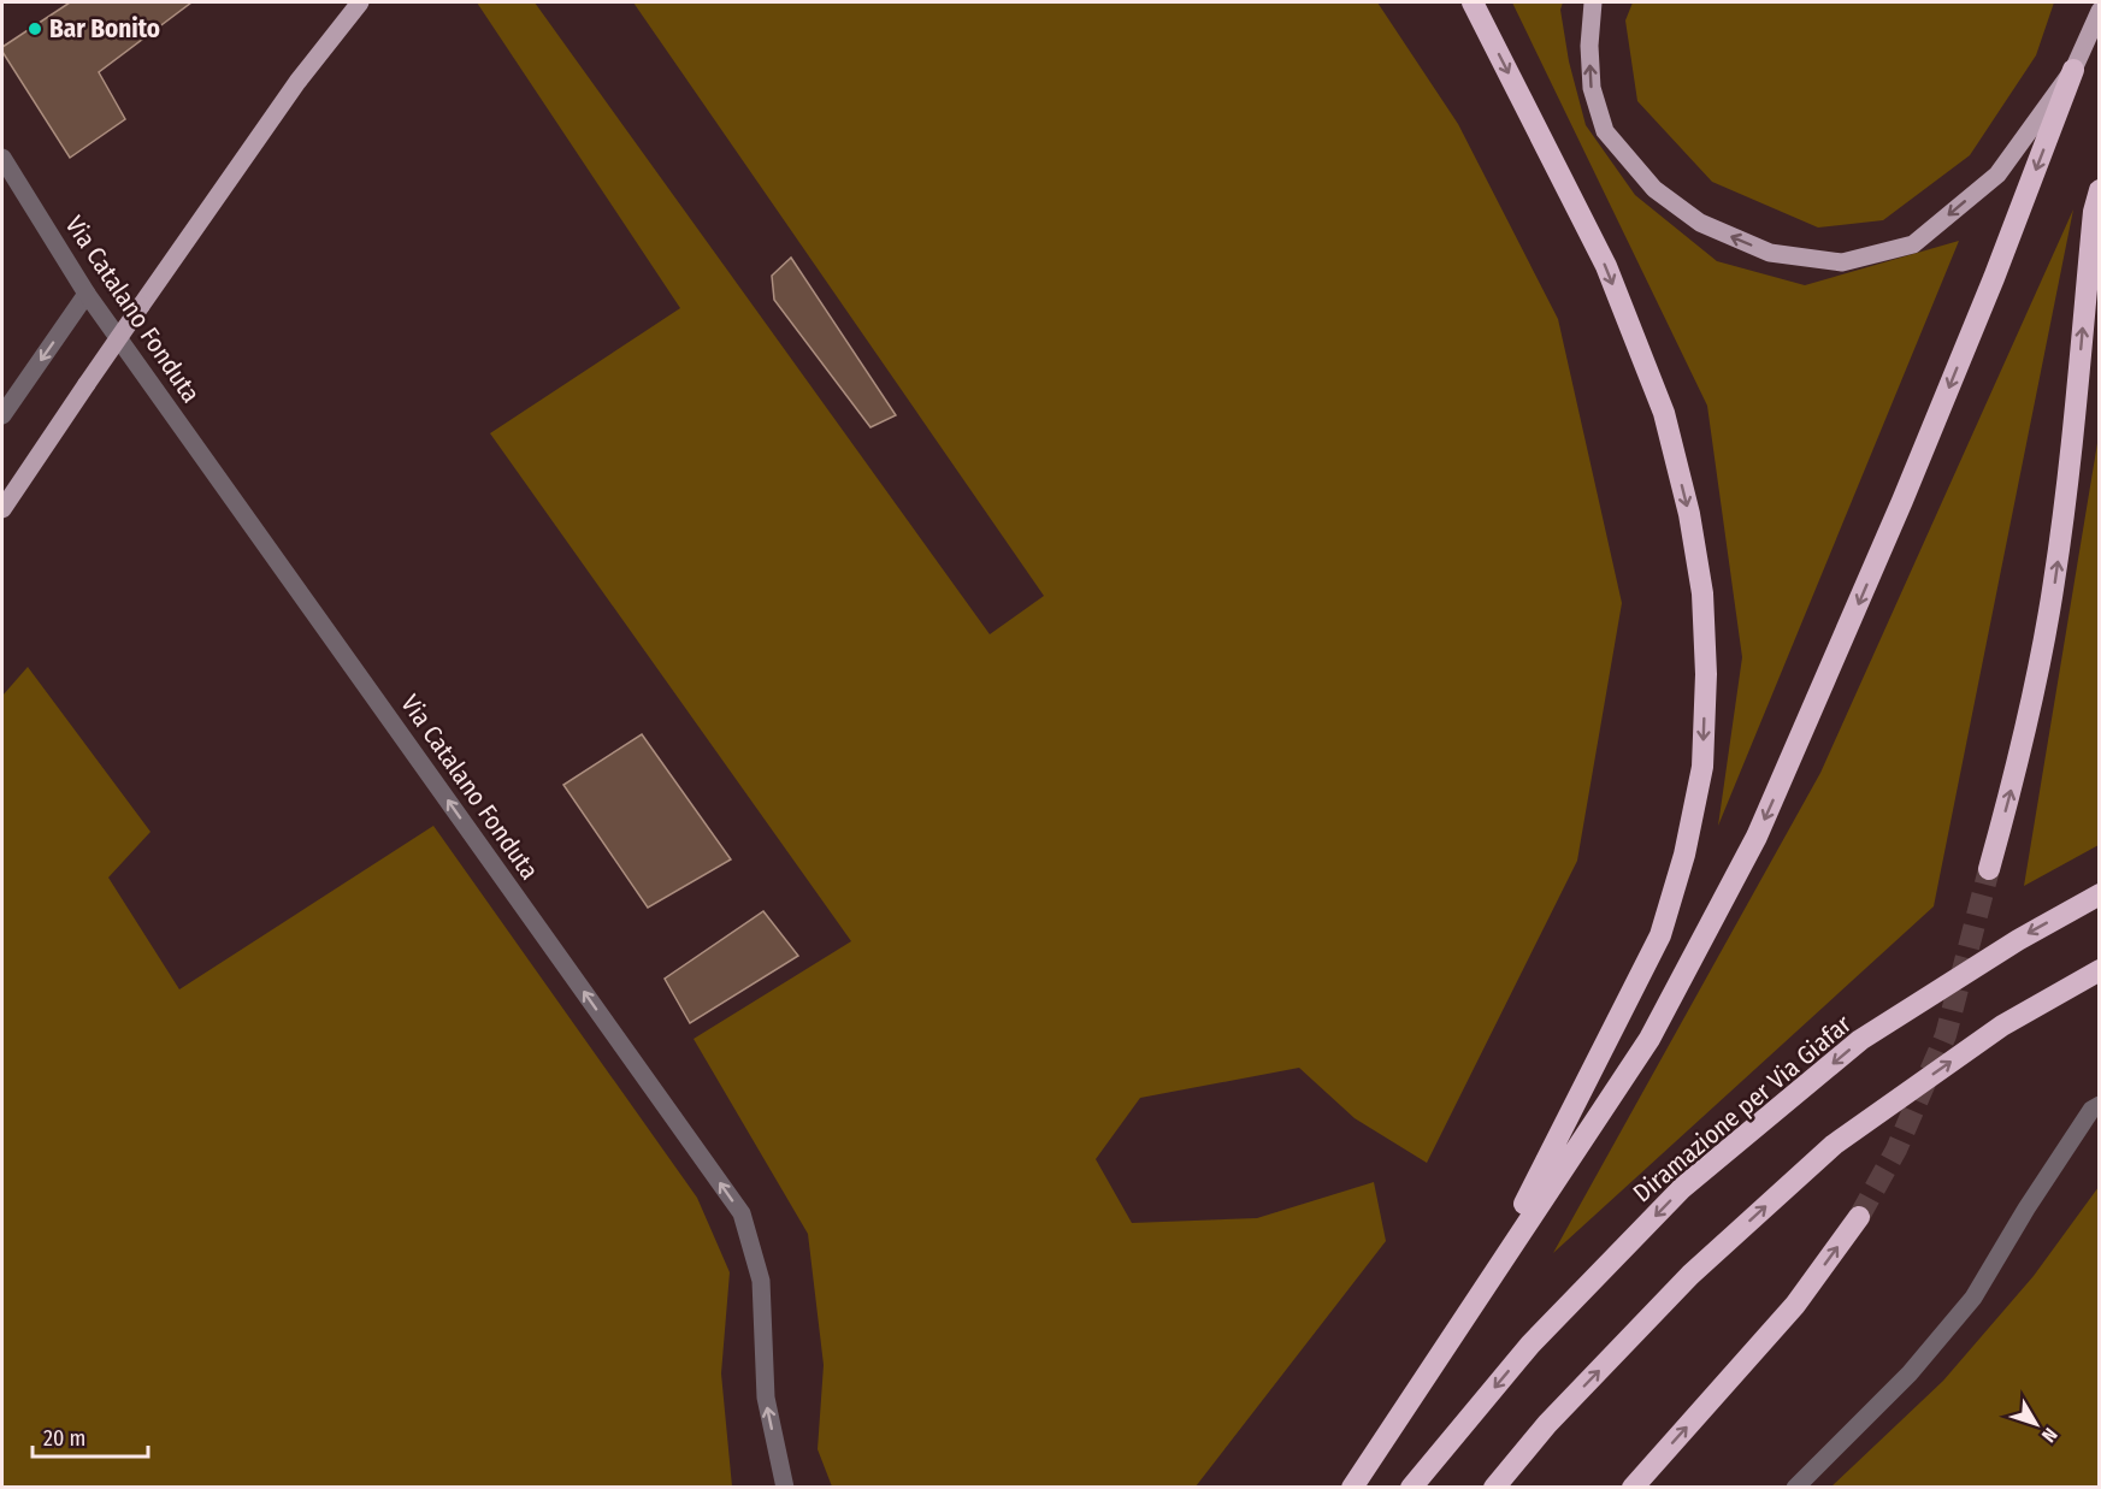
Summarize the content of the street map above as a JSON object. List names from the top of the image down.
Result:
{
  "streets": {
    "highway": ["Diramazione per Via Giafar"],
    "street": ["Via Catalano Fonduta"]
  },
  "one_way": ["Via Catalano Fonduta"],
  "places": ["Bar Bonito"],
  "scale_bar": "20 m",
  "north": "bottom right"
}
